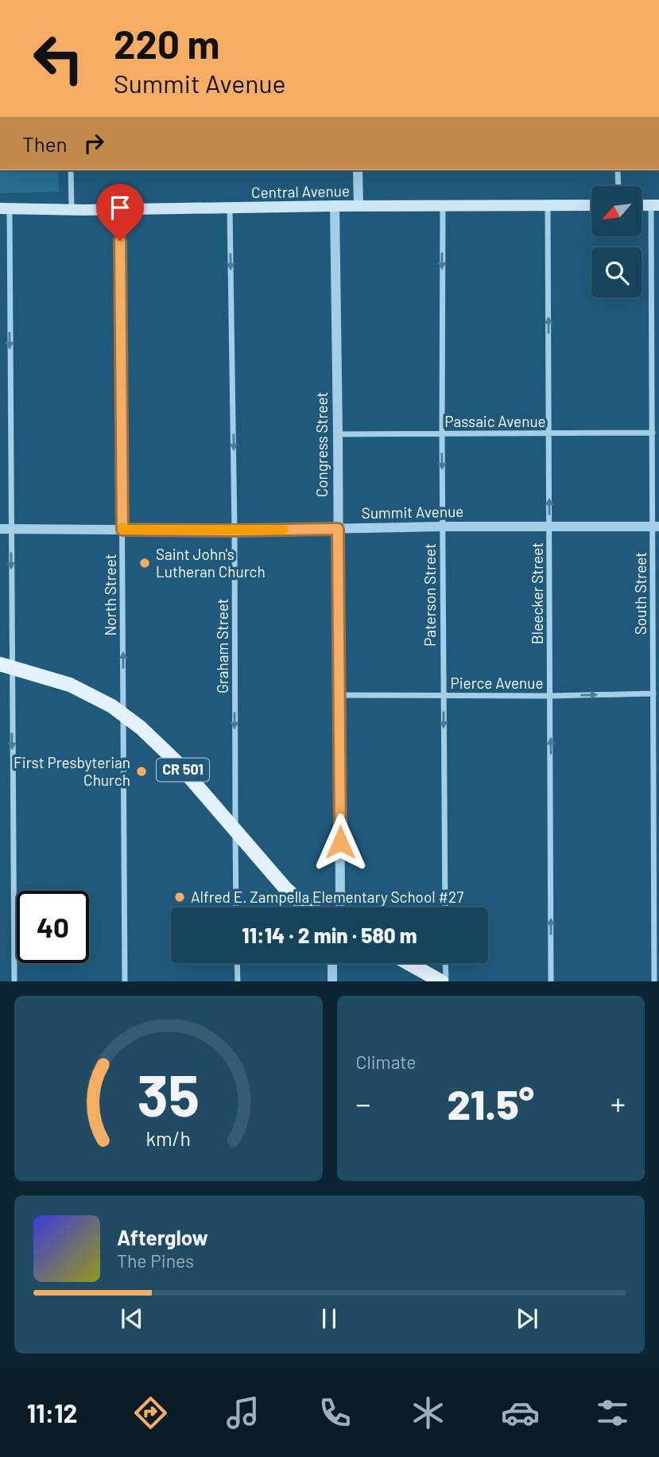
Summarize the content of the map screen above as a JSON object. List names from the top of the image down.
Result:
{
  "streets": {
    "main road": ["Central Avenue", "CR 501"],
    "street": [
      "Passaic Avenue",
      "Congress Street",
      "Summit Avenue",
      "Bleecker Street",
      "South Street",
      "North Street",
      "Paterson Street",
      "Graham Street",
      "Pierce Avenue"
    ]
  },
  "crossings": [
    ["Central Avenue", "Congress Street"],
    ["Central Avenue", "Bleecker Street"],
    ["Central Avenue", "North Street"],
    ["Central Avenue", "Paterson Street"],
    ["Central Avenue", "Graham Street"],
    ["Passaic Avenue", "Congress Street"],
    ["Passaic Avenue", "Bleecker Street"],
    ["Passaic Avenue", "South Street"],
    ["Passaic Avenue", "Paterson Street"],
    ["Congress Street", "Summit Avenue"],
    ["Congress Street", "Pierce Avenue"],
    ["Summit Avenue", "Bleecker Street"],
    ["Summit Avenue", "South Street"],
    ["Summit Avenue", "North Street"],
    ["Summit Avenue", "Paterson Street"],
    ["Summit Avenue", "Graham Street"],
    ["Bleecker Street", "Pierce Avenue"],
    ["South Street", "Pierce Avenue"],
    ["North Street", "CR 501"],
    ["Paterson Street", "Pierce Avenue"],
    ["Graham Street", "CR 501"]
  ],
  "one_way": ["Bleecker Street", "Paterson Street", "Graham Street"],
  "places": ["Saint John's Lutheran Church", "First Presbyterian Church", "Alfred E. Zampella Elementary School #27"],
  "north": "bottom left",
  "page": {
    "turn": ["220 m", "Summit Avenue"],
    "then": "Then",
    "limit": "40",
    "trip": "11:14 · 2 min · 580 m",
    "tile": "Climate",
    "heat": ["−", "21.5°", "+"],
    "song": ["Afterglow", "The Pines"],
    "tabs": "11:12",
    "gauge": ["35", "km/h"]
  }
}
